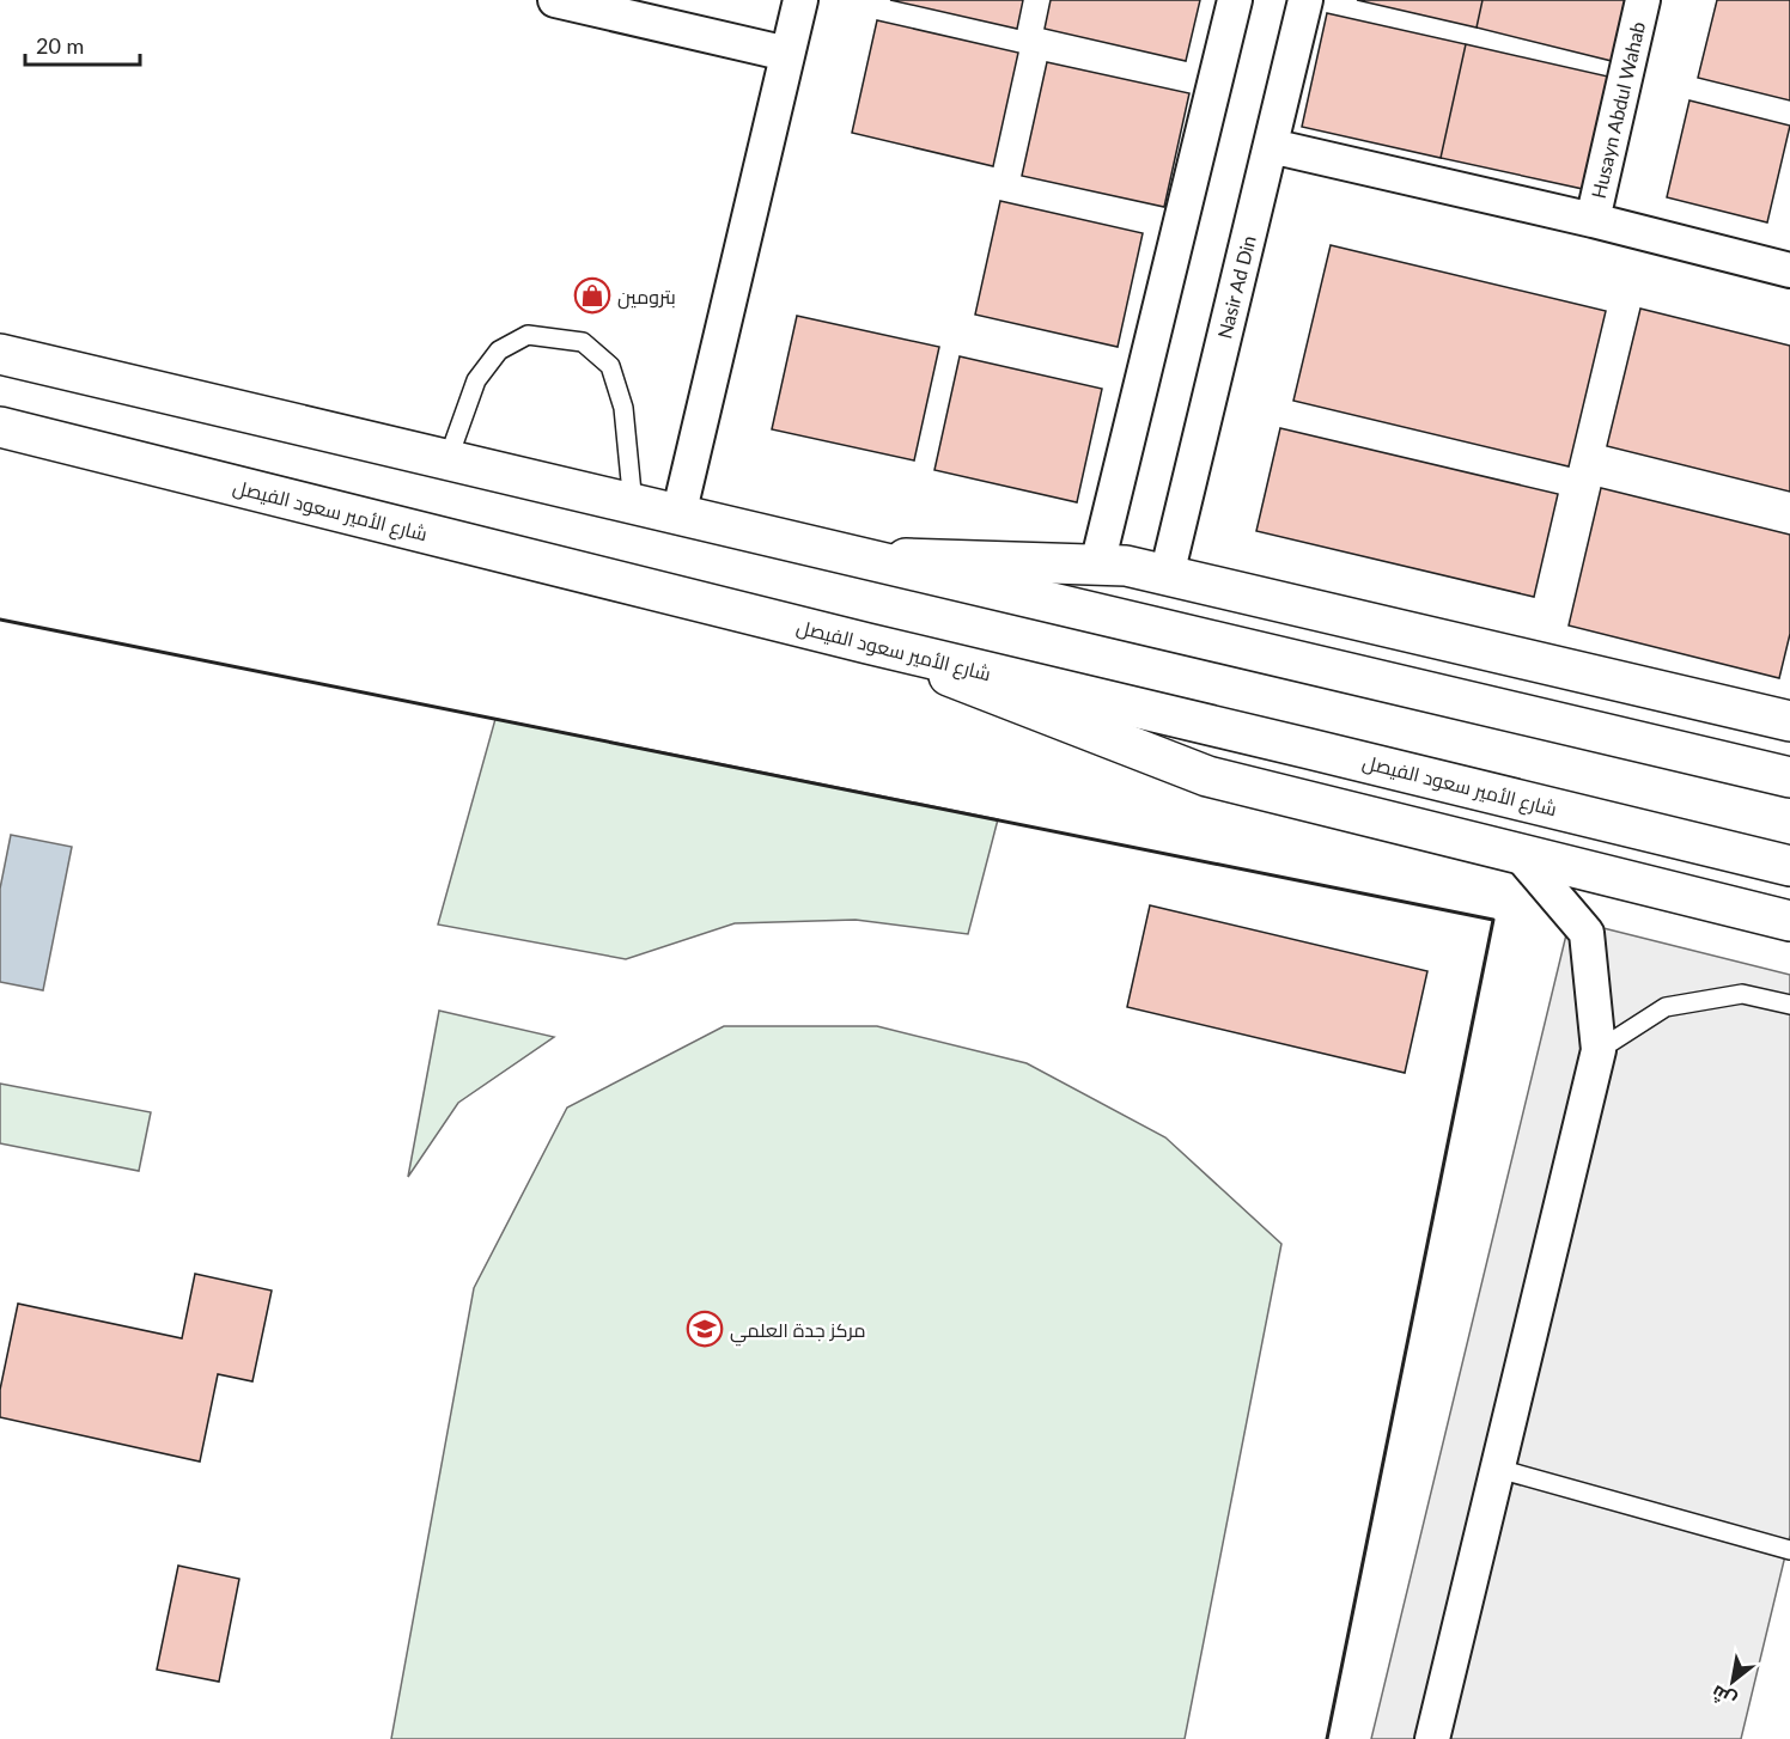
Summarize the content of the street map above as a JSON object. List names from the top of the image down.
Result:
{
  "streets": {
    "main road": ["شارع الأمير سعود الفيصل"],
    "street": ["Husayn Abdul Wahab", "Nasir Ad Din"]
  },
  "places": {
    "shop": ["بترومين"],
    "school or university": ["مركز جدة العلمي"]
  },
  "scale_bar": "20 m",
  "north": "bottom left"
}
